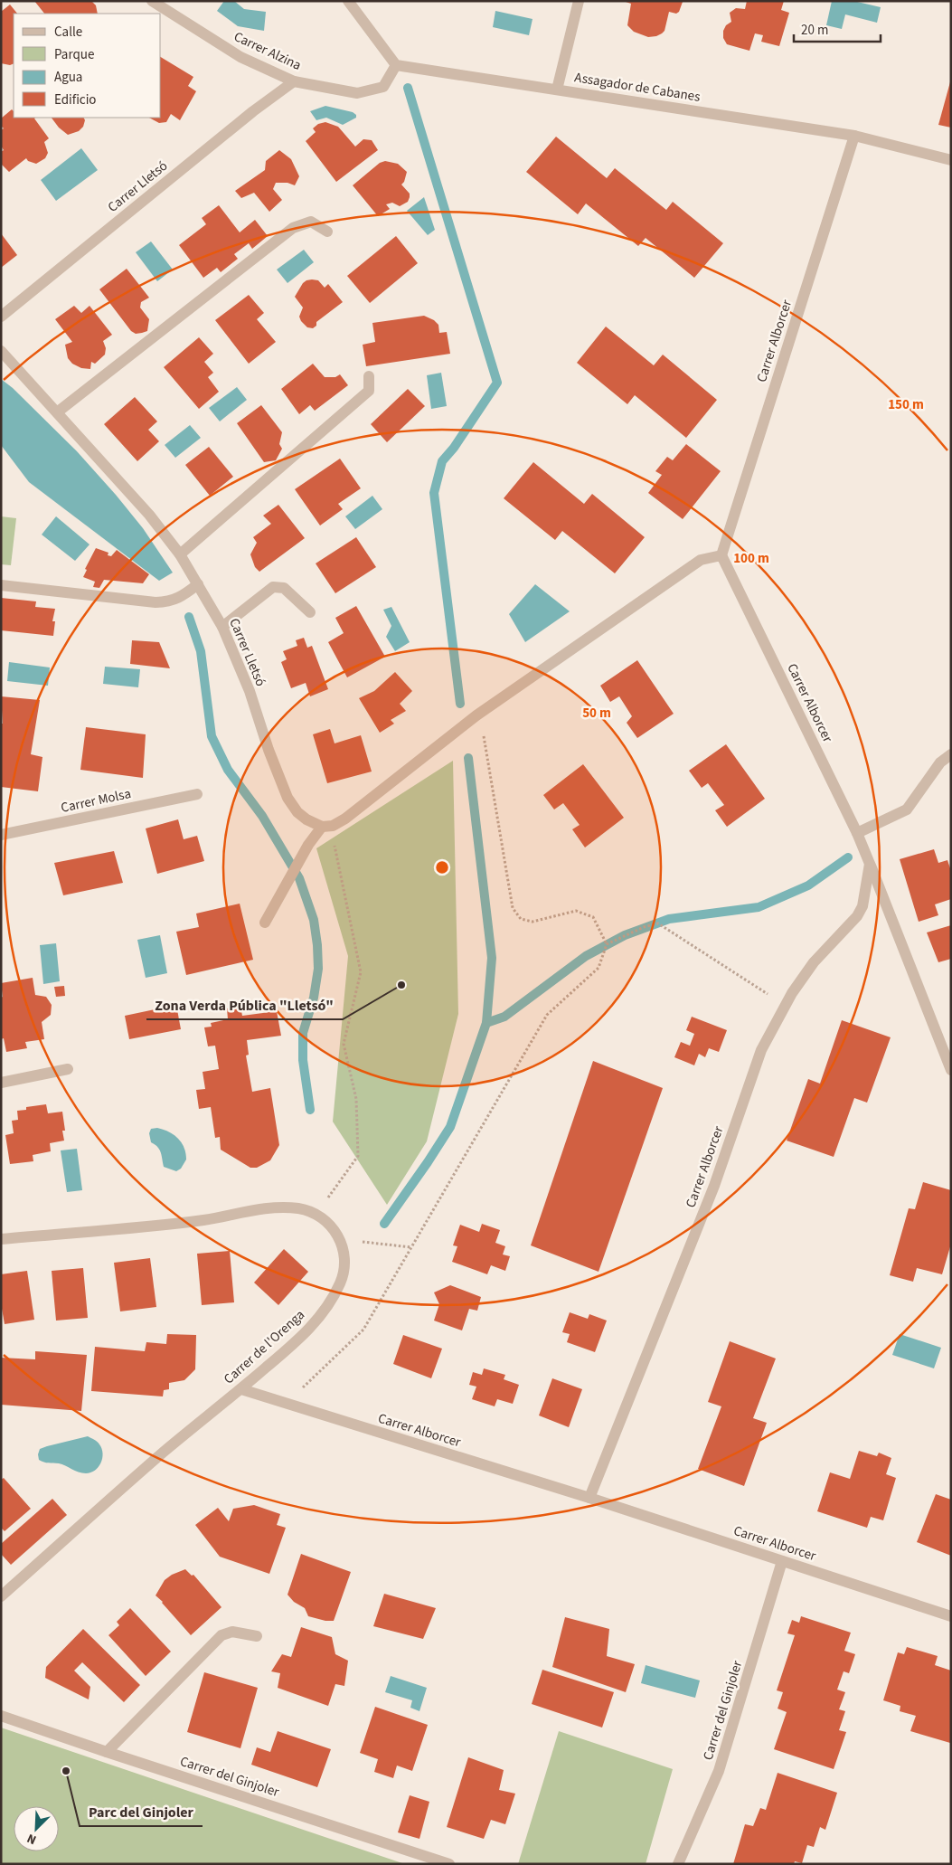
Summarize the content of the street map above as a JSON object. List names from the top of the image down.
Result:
{
  "streets": {
    "street": [
      "Carrer Alzina",
      "Assagador de Cabanes",
      "Carrer Lletsó",
      "Carrer Alborcer",
      "Carrer Molsa",
      "Carrer de l'Orenga",
      "Carrer del Ginjoler"
    ]
  },
  "crossings": [
    ["Carrer Alzina", "Assagador de Cabanes"],
    ["Carrer Alzina", "Carrer Lletsó"],
    ["Assagador de Cabanes", "Carrer Alborcer"],
    ["Carrer Alborcer", "Carrer de l'Orenga"],
    ["Carrer Alborcer", "Carrer del Ginjoler"]
  ],
  "places": ["Zona Verda Pública \"Lletsó\"", "Parc del Ginjoler"],
  "legend": [
    "Calle",
    "Parque",
    "Agua",
    "Edificio"
  ],
  "scale_bar": "20 m",
  "north": "bottom left",
  "rings": ["150 m", "100 m", "50 m"]
}
